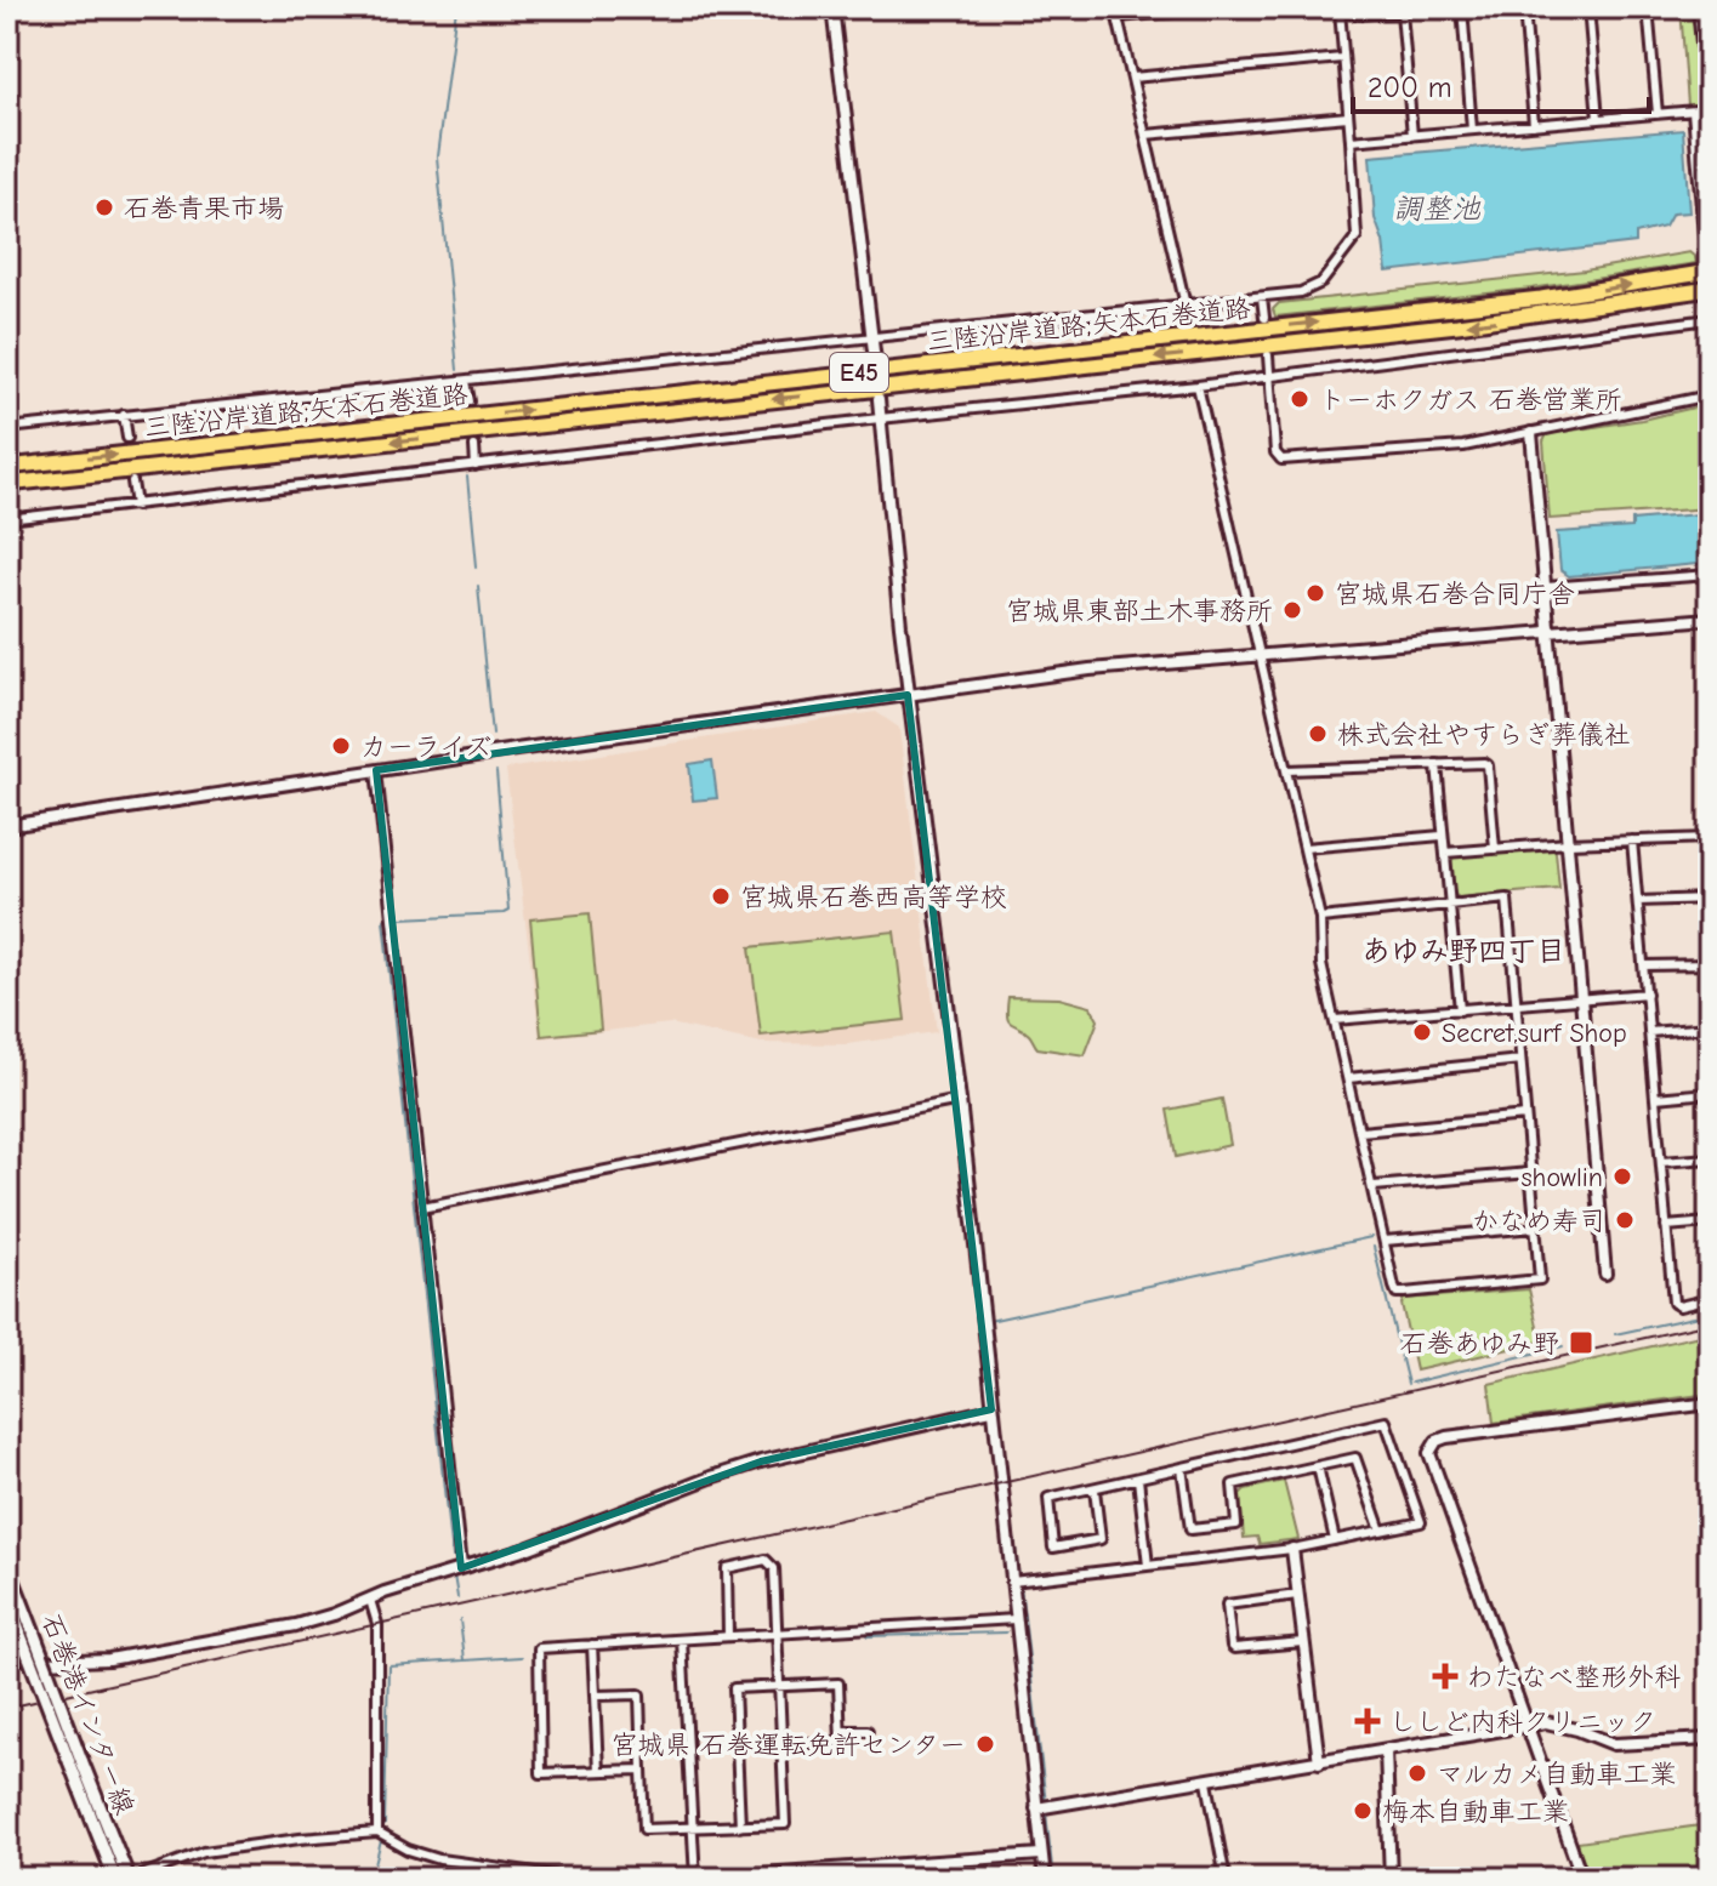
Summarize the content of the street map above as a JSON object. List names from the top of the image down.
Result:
{
  "streets": {
    "highway": ["三陸沿岸道路;矢本石巻道路", "E45"],
    "main road": ["石巻港インター線"]
  },
  "districts": ["あゆみ野四丁目"],
  "water": ["調整池"],
  "places": {
    "other": [
      "石巻青果市場",
      "トーホクガス 石巻営業所",
      "宮城県石巻合同庁舎",
      "宮城県東部土木事務所",
      "株式会社やすらぎ葬儀社",
      "カーライズ",
      "宮城県石巻西高等学校",
      "Secret.surf Shop",
      "showlin",
      "かなめ寿司",
      "宮城県 石巻運転免許センター",
      "マルカメ自動車工業",
      "梅本自動車工業"
    ],
    "transit": ["石巻あゆみ野"],
    "health": ["わたなべ整形外科", "ししど内科クリニック"]
  },
  "scale_bar": "200 m"
}
